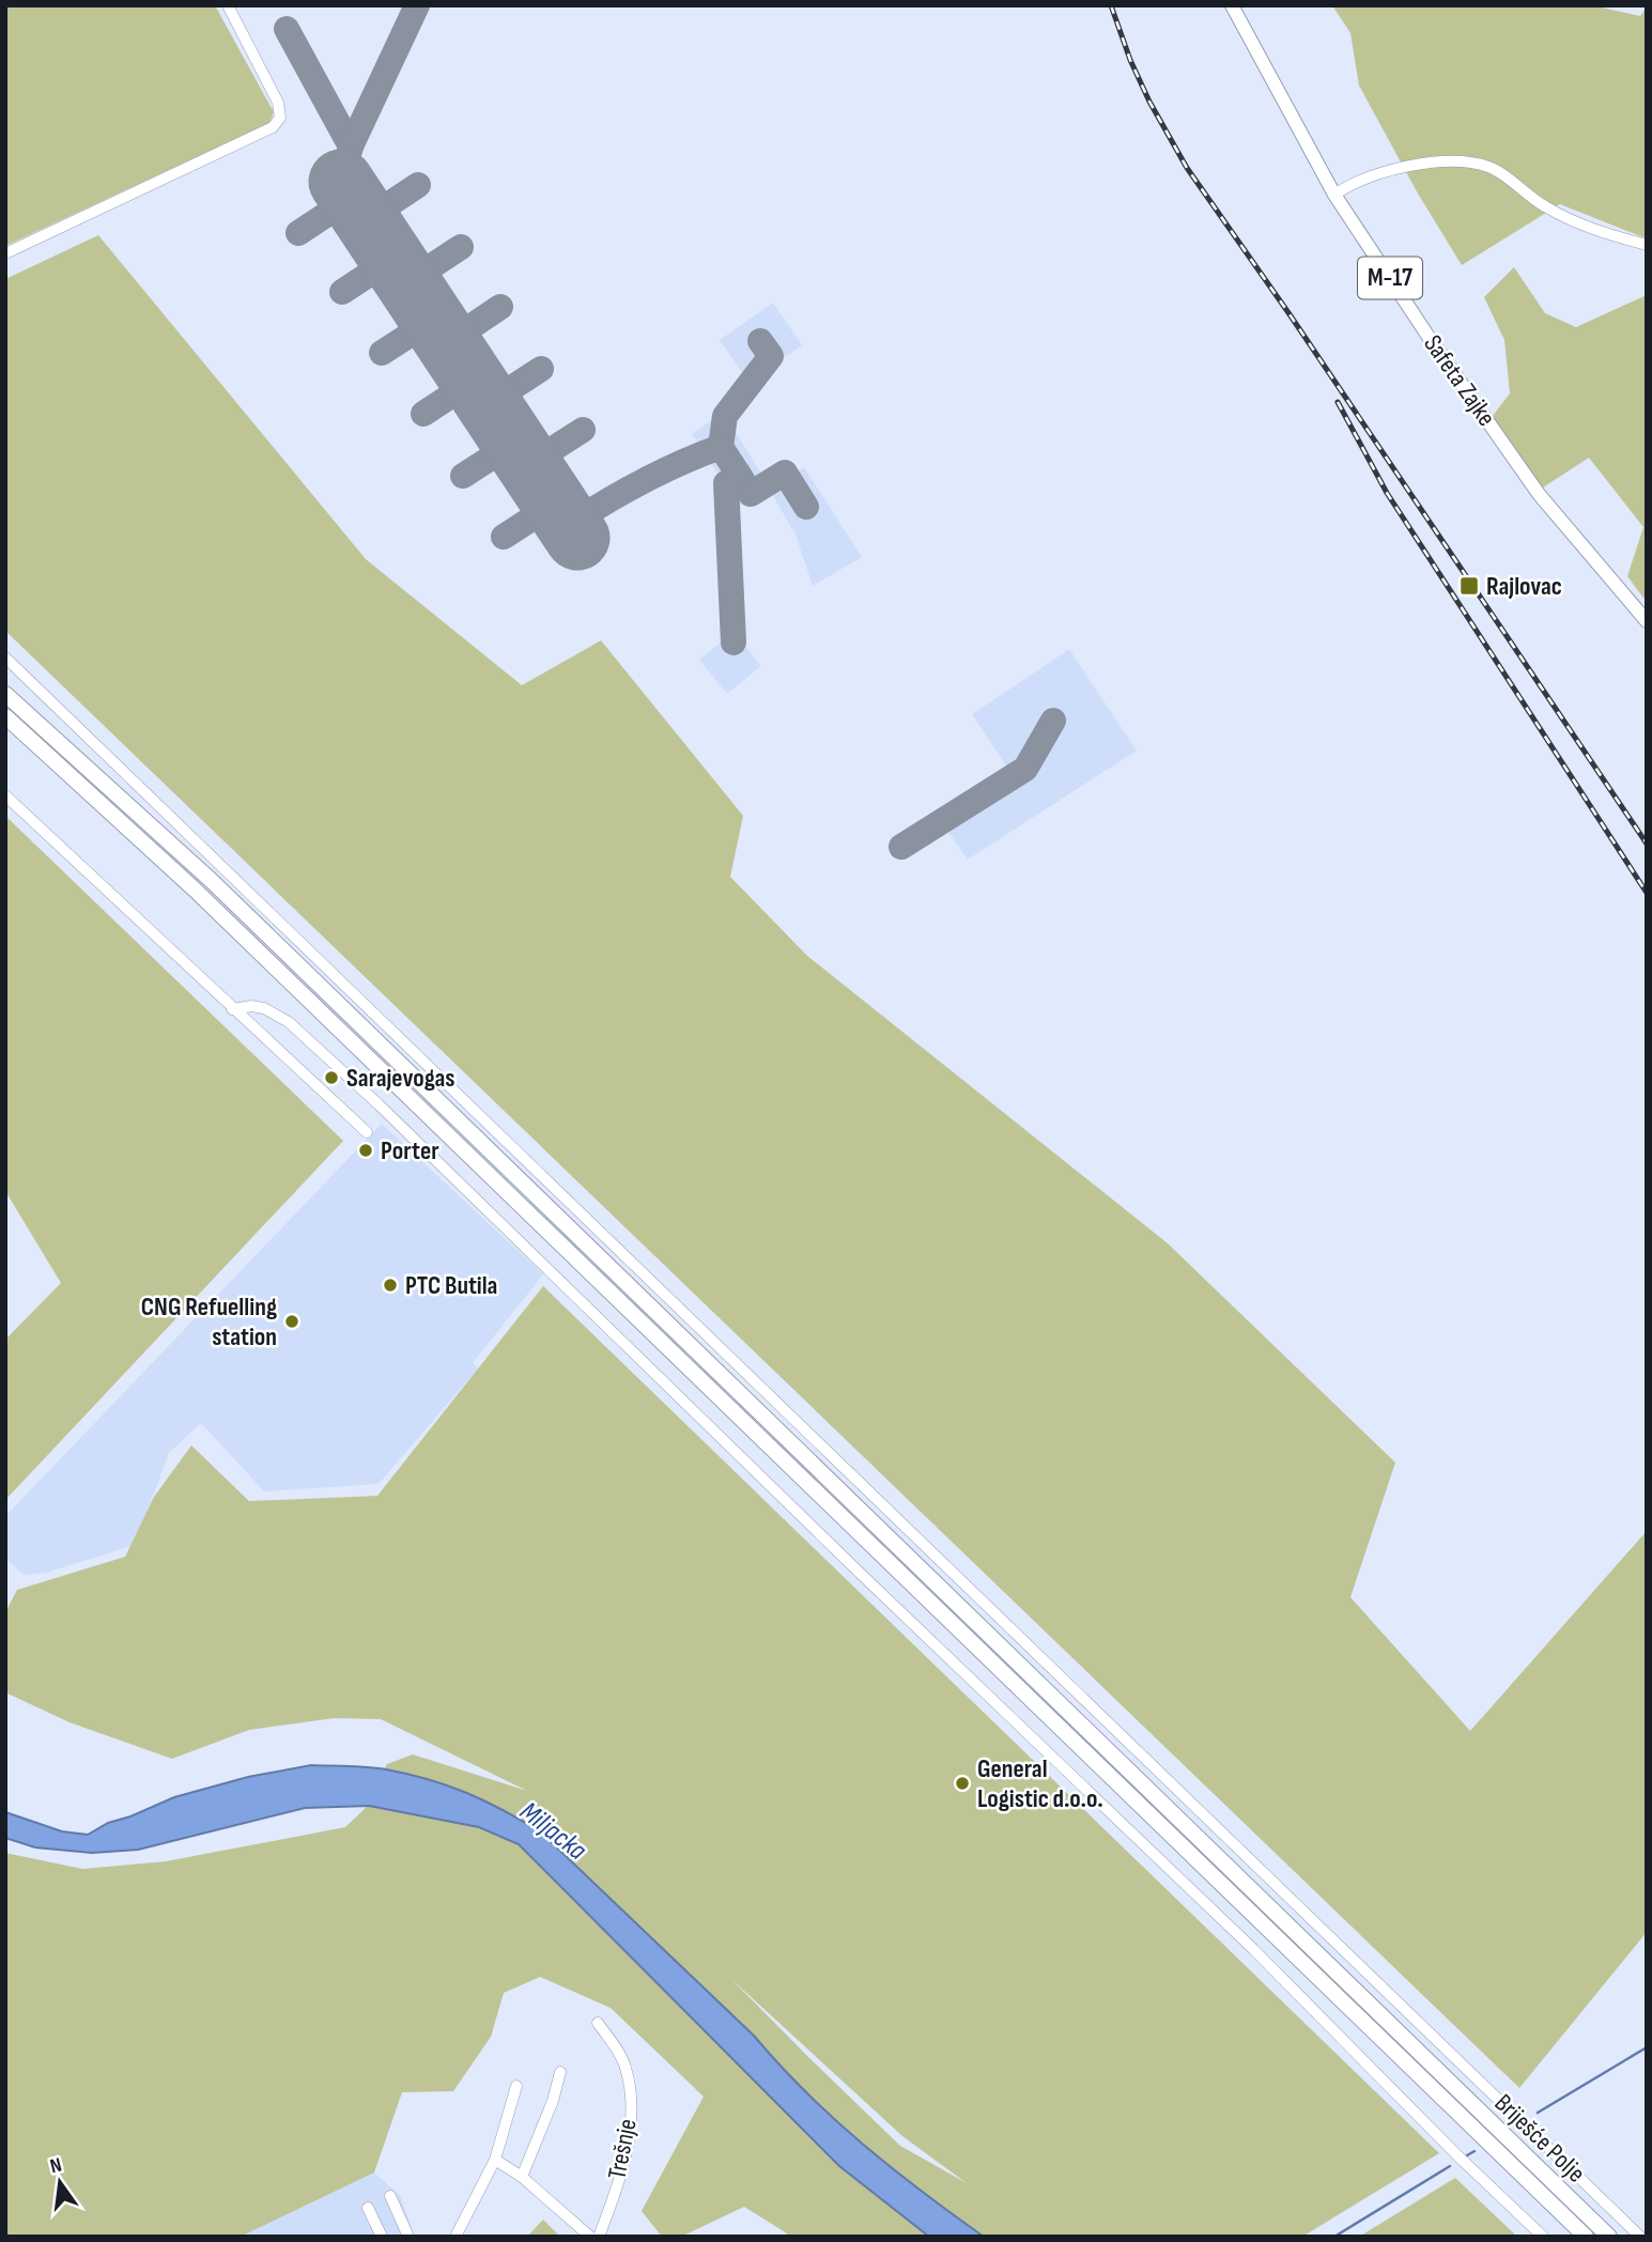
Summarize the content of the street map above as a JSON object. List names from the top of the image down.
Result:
{
  "streets": {
    "main road": ["M-17", "Safeta Zajke"],
    "street": ["Briješće Polje", "Trešnje"]
  },
  "water": ["Miljacka"],
  "places": {
    "transit": ["Rajlovac"],
    "other": [
      "Sarajevogas",
      "Porter",
      "PTC Butila",
      "CNG Refuelling station",
      "General Logistic d.o.o."
    ]
  },
  "north": "top"
}
